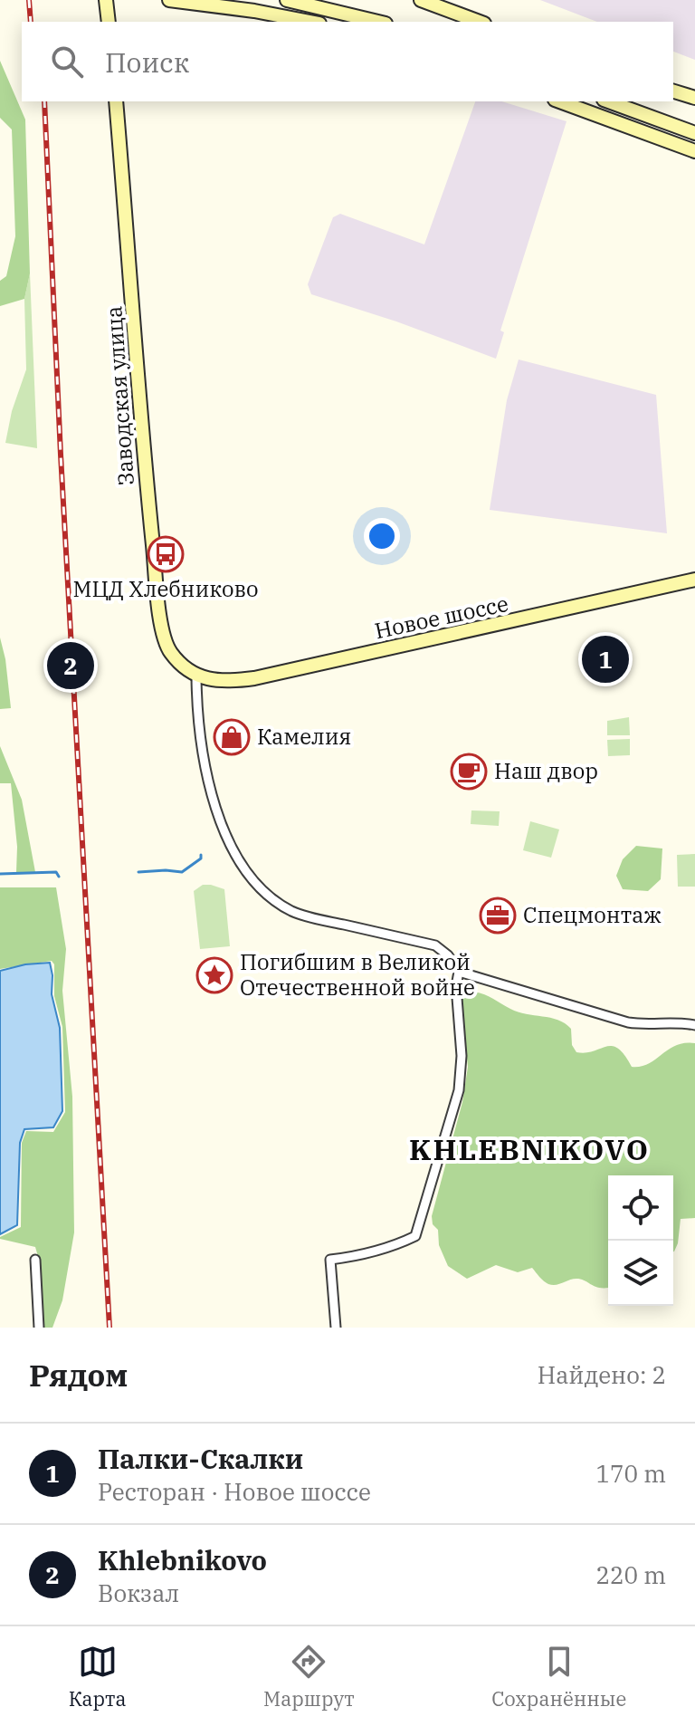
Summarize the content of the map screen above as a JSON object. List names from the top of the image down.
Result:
{
  "streets": {
    "street": ["Заводская улица", "Новое шоссе"]
  },
  "crossings": [
    ["Заводская улица", "Новое шоссе"]
  ],
  "districts": ["KHLEBNIKOVO"],
  "places": {
    "bus stop": ["МЦД Хлебниково"],
    "shop": ["Камелия"],
    "cafe": ["Наш двор"],
    "office": ["Спецмонтаж"],
    "place": ["Погибшим в Великой Отечественной войне"]
  },
  "page": {
    "search": "Поиск",
    "pins": ["1", "2"],
    "heading": ["Рядом", "Найдено: 2"],
    "list": [
      {
        "mark": "1",
        "name": "Палки-Скалки",
        "note": "Ресторан · Новое шоссе",
        "value": "170 m"
      },
      {
        "mark": "2",
        "name": "Khlebnikovo",
        "note": "Вокзал",
        "value": "220 m"
      }
    ],
    "nav": ["Карта", "Маршрут", "Сохранённые"]
  }
}
